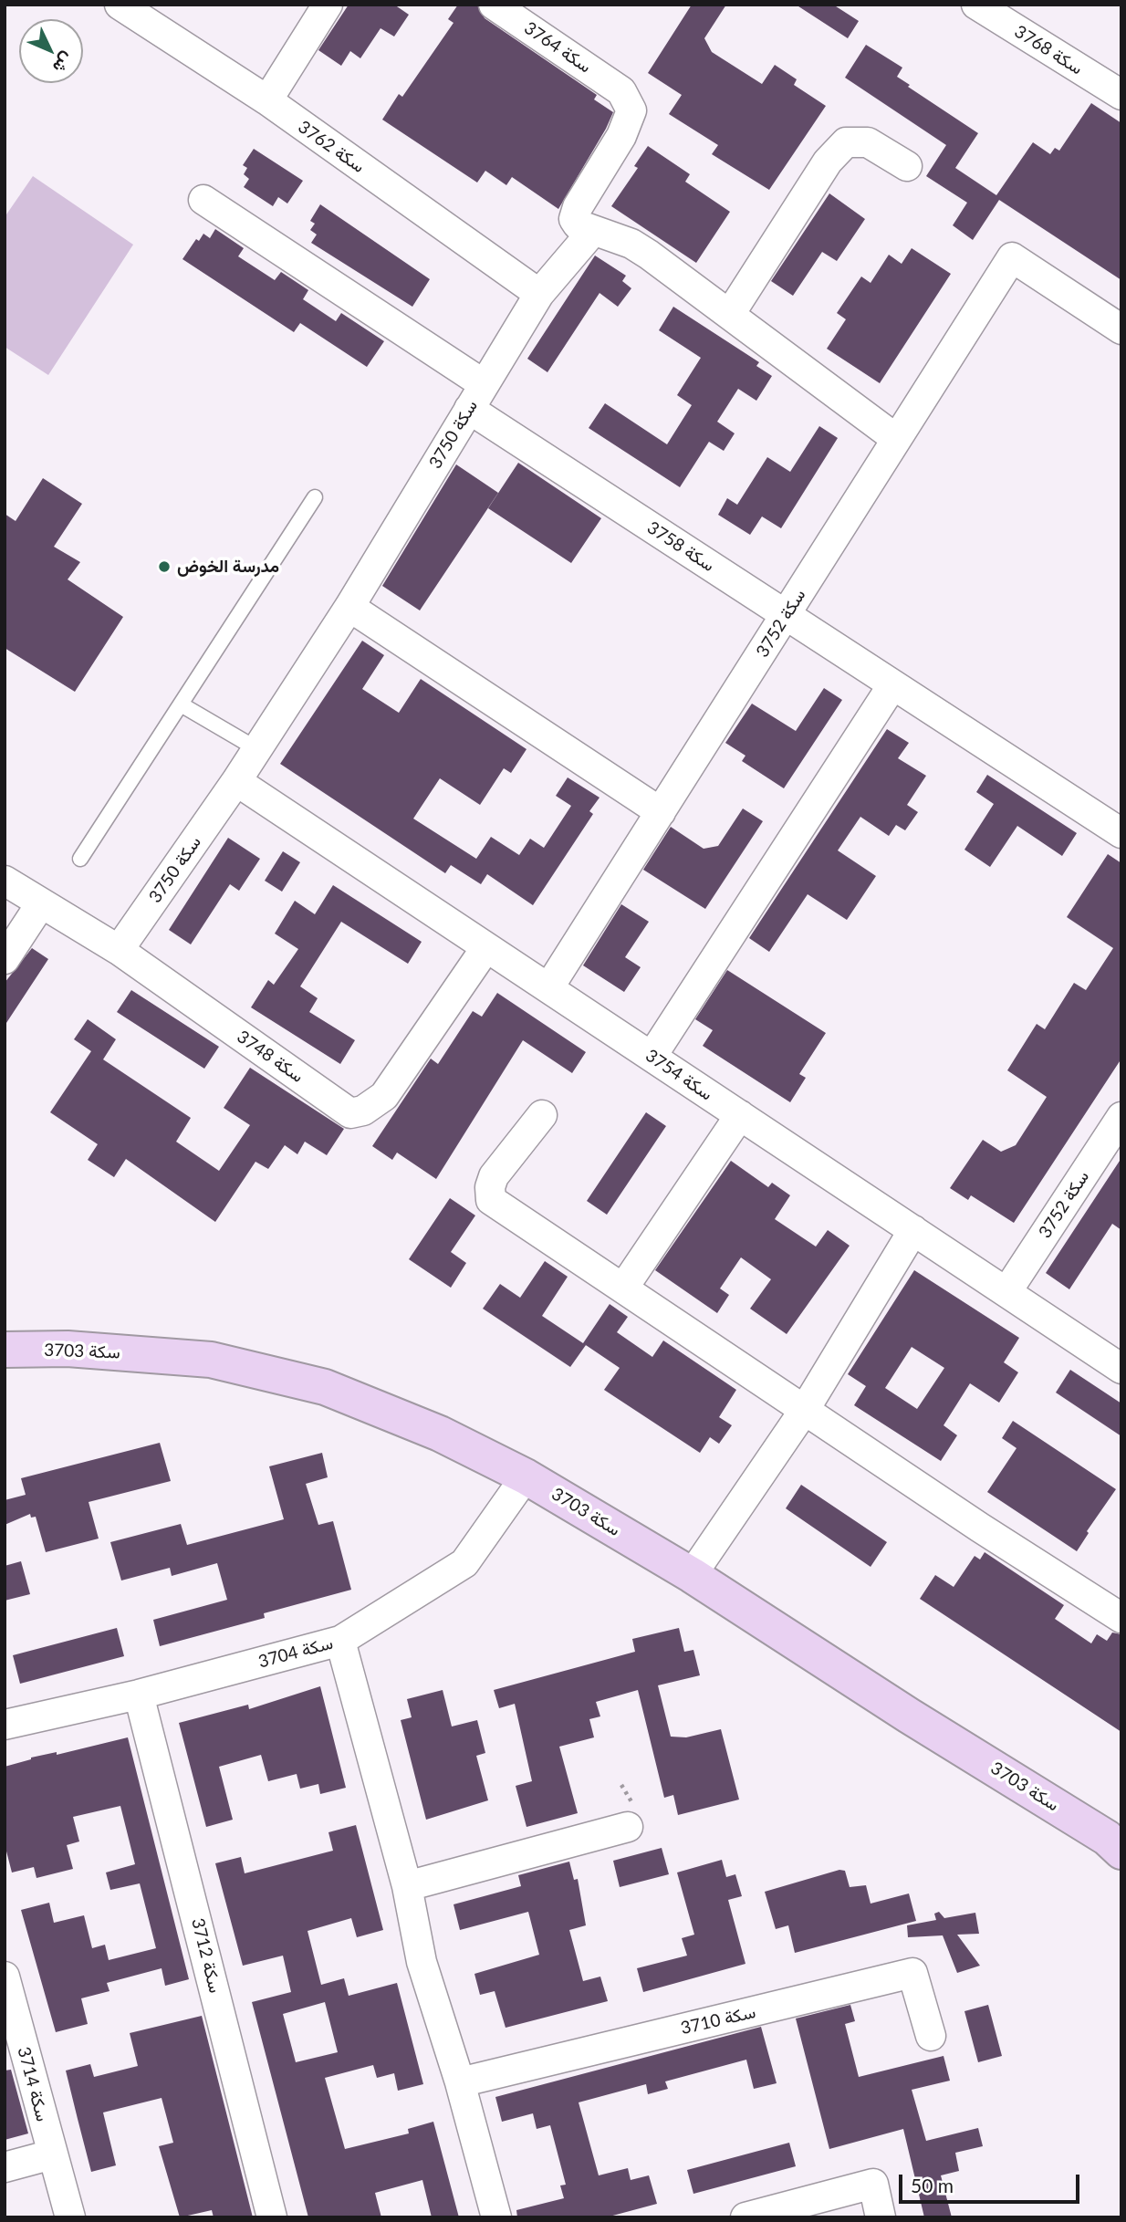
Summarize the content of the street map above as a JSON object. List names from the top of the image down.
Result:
{
  "streets": {
    "street": [
      "سكة 3764",
      "سكة 3768",
      "سكة 3762",
      "سكة 3750",
      "سكة 3758",
      "سكة 3752",
      "سكة 3748",
      "سكة 3754",
      "سكة 3703",
      "سكة 3704",
      "سكة 3712",
      "سكة 3710",
      "سكة 3714"
    ]
  },
  "crossings": [
    ["سكة 3764", "سكة 3750"],
    ["سكة 3762", "سكة 3750"],
    ["سكة 3750", "سكة 3758"],
    ["سكة 3750", "سكة 3748"],
    ["سكة 3750", "سكة 3754"],
    ["سكة 3758", "سكة 3752"],
    ["سكة 3752", "سكة 3754"],
    ["سكة 3748", "سكة 3754"],
    ["سكة 3703", "سكة 3704"],
    ["سكة 3704", "سكة 3712"]
  ],
  "places": ["مدرسة الخوض"],
  "scale_bar": "50 m",
  "north": "bottom right"
}
